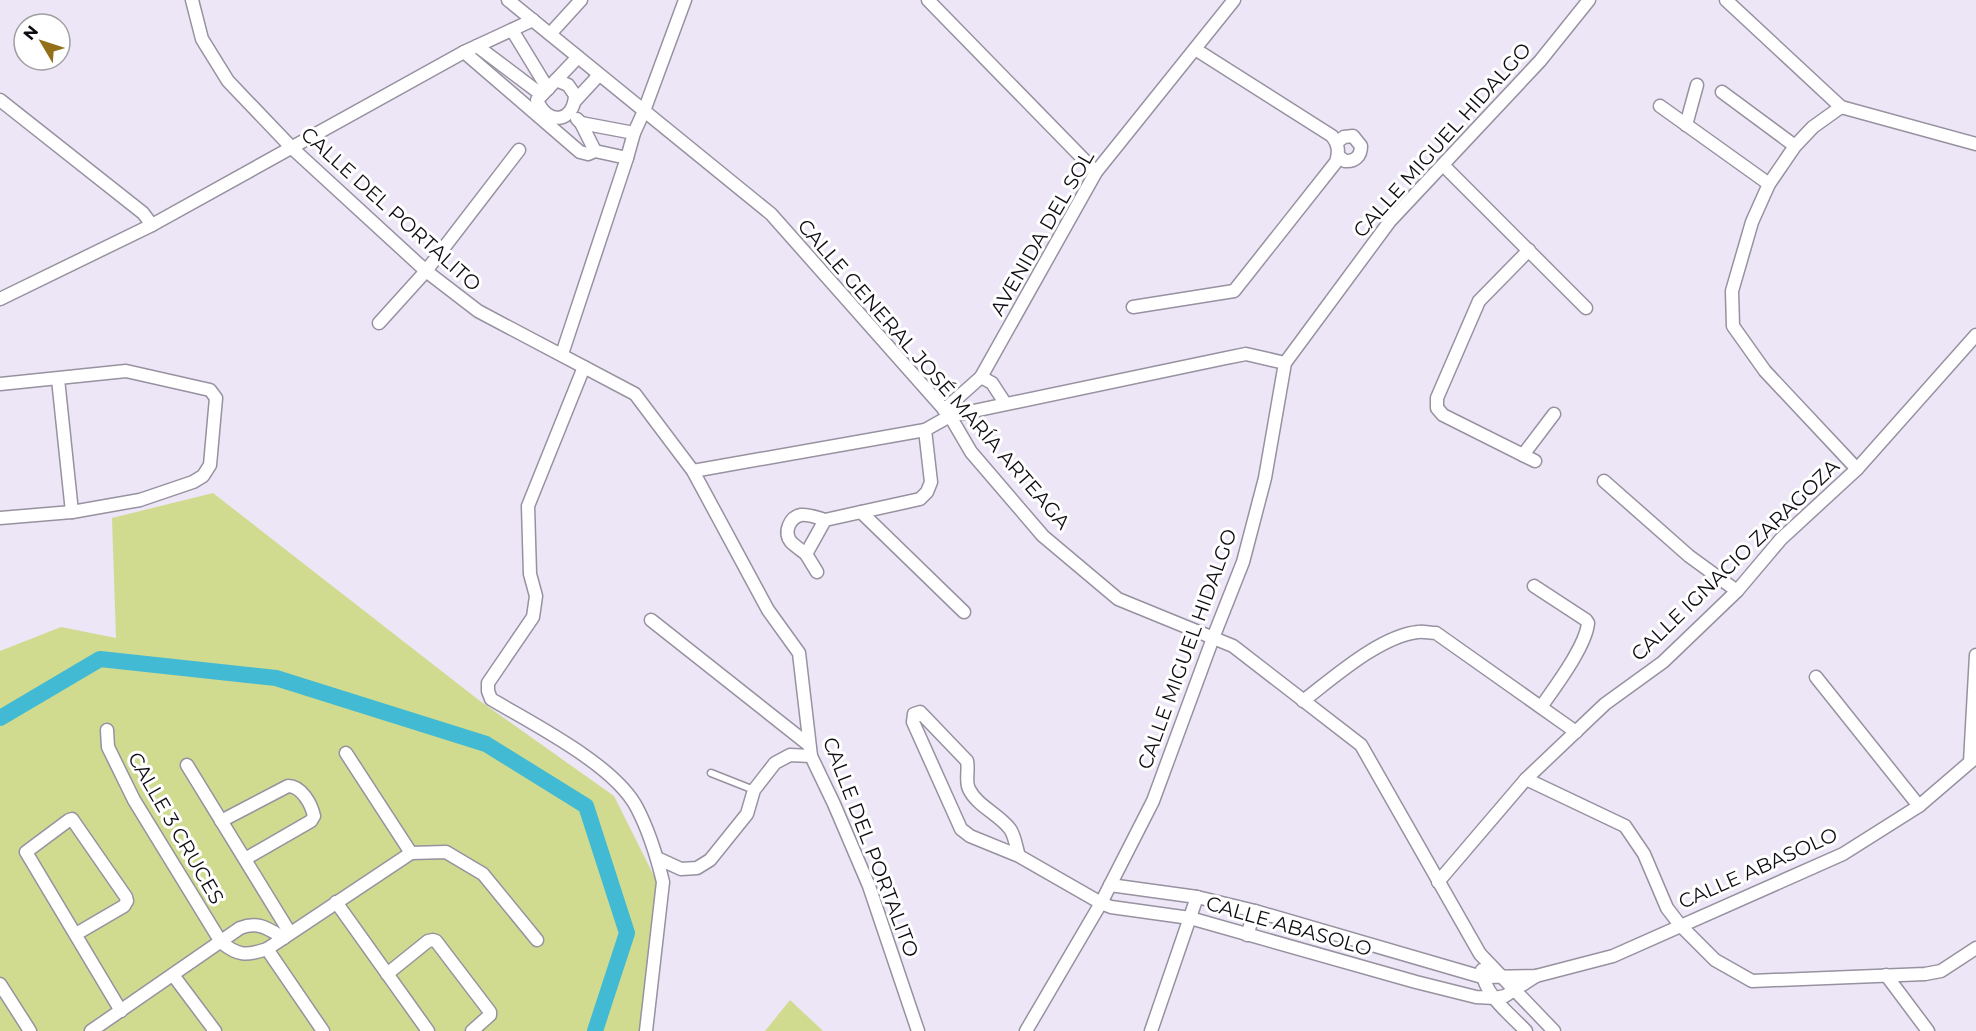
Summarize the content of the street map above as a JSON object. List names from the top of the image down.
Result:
{
  "streets": {
    "street": [
      "CALLE MIGUEL HIDALGO",
      "CALLE DEL PORTALITO",
      "AVENIDA DEL SOL",
      "CALLE GENERAL JOSÉ MARÍA ARTEAGA",
      "CALLE IGNACIO ZARAGOZA",
      "CALLE 3 CRUCES",
      "CALLE ABASOLO"
    ]
  },
  "crossings": [
    ["CALLE MIGUEL HIDALGO", "CALLE GENERAL JOSÉ MARÍA ARTEAGA"],
    ["CALLE MIGUEL HIDALGO", "CALLE ABASOLO"],
    ["AVENIDA DEL SOL", "CALLE GENERAL JOSÉ MARÍA ARTEAGA"],
    ["CALLE GENERAL JOSÉ MARÍA ARTEAGA", "CALLE IGNACIO ZARAGOZA"],
    ["CALLE GENERAL JOSÉ MARÍA ARTEAGA", "CALLE ABASOLO"]
  ],
  "north": "top left"
}
